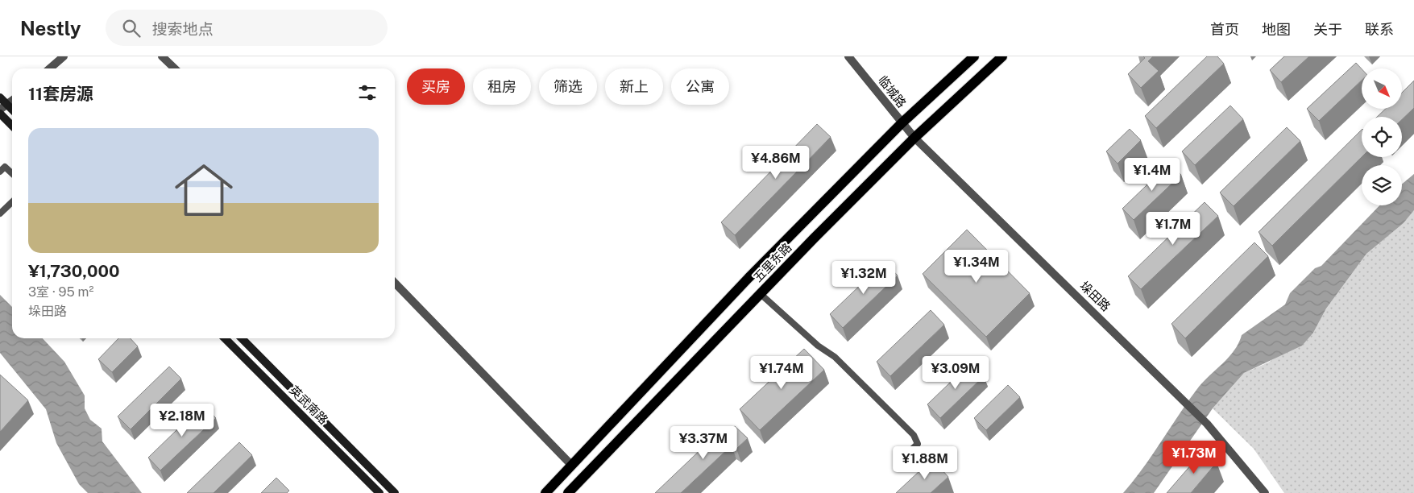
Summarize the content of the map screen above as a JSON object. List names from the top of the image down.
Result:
{
  "streets": {
    "main road": ["五里东路", "英武南路"],
    "street": ["临城路", "垛田路"]
  },
  "crossings": [
    ["临城路", "五里东路"],
    ["临城路", "垛田路"],
    ["五里东路", "垛田路"]
  ],
  "north": "bottom right",
  "page": {
    "header": "Nestly",
    "search": "搜索地点",
    "nav": [
      "首页",
      "地图",
      "关于",
      "联系"
    ],
    "chip": [
      "买房",
      "租房",
      "筛选",
      "新上",
      "公寓"
    ],
    "heading": "11套房源",
    "list": [
      {
        "name": "¥1,730,000",
        "note": "3室 · 95 m² · 垛田路"
      }
    ],
    "price": [
      "¥4.86M",
      "¥1.4M",
      "¥1.7M",
      "¥1.34M",
      "¥1.32M",
      "¥1.74M",
      "¥3.09M",
      "¥2.18M",
      "¥3.37M",
      "¥1.73M",
      "¥1.88M"
    ]
  }
}
